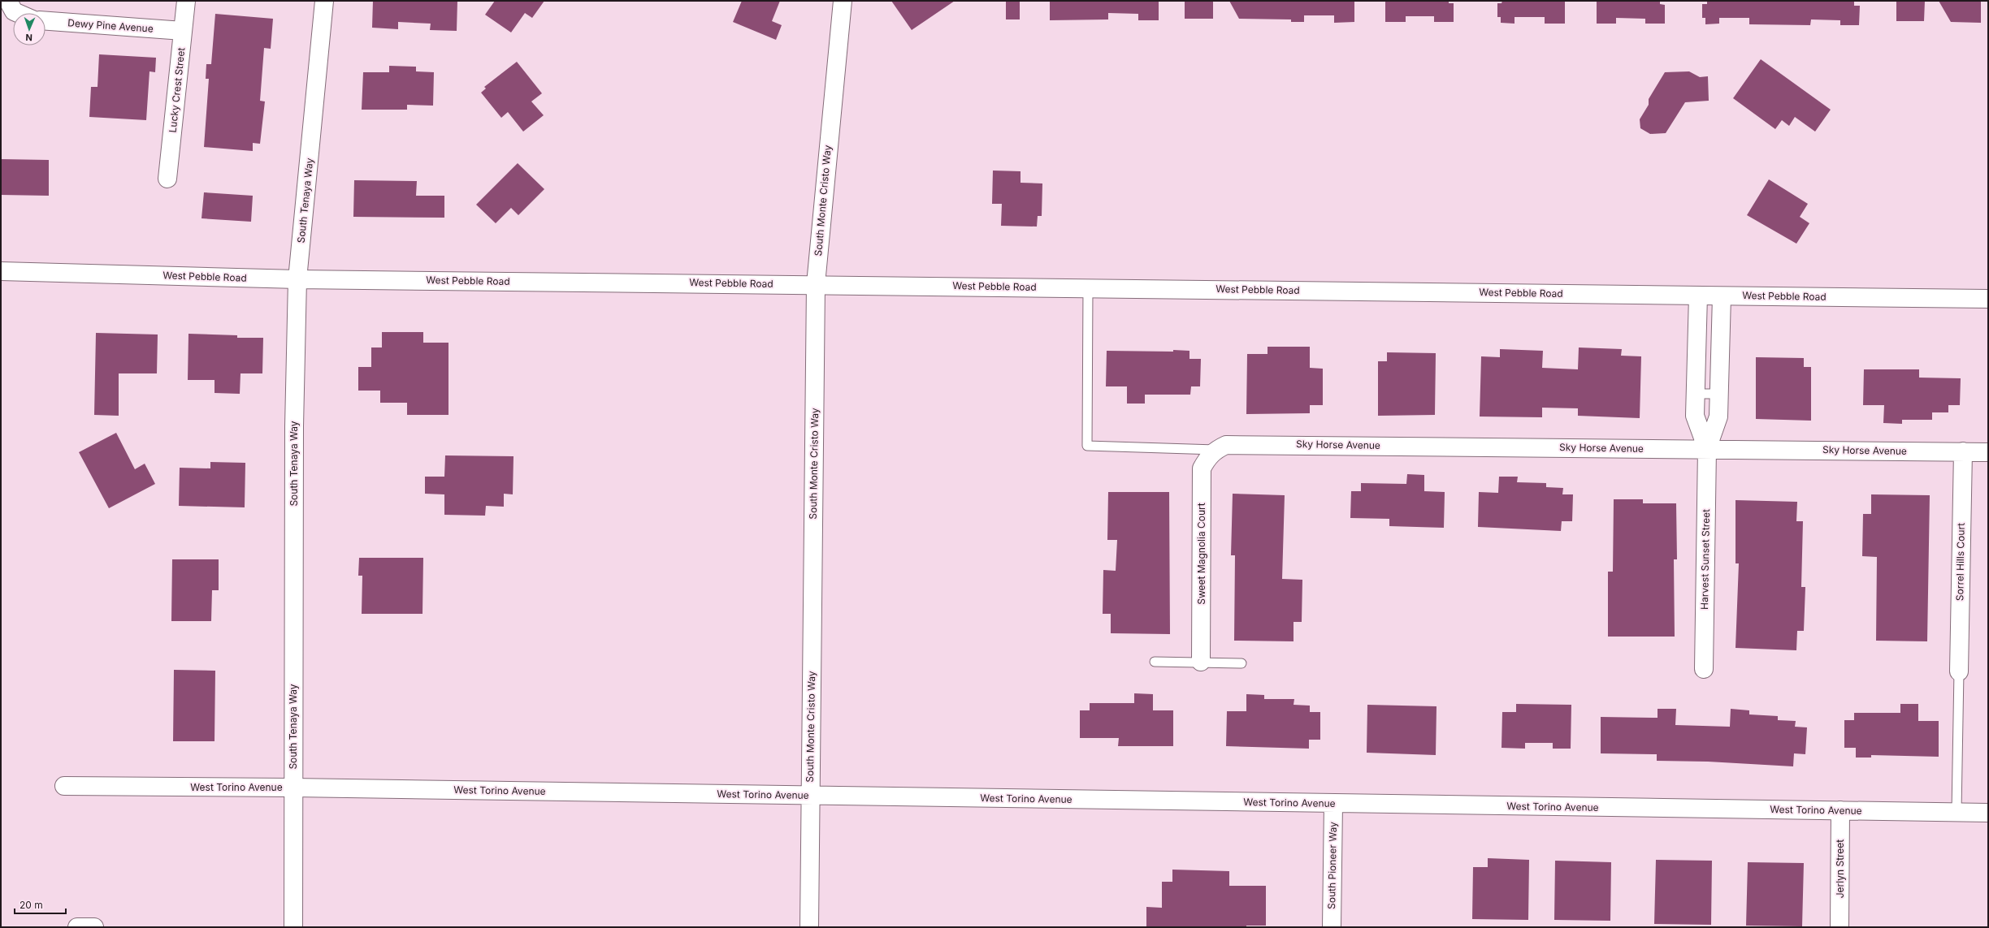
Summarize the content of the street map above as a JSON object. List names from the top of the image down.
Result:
{
  "streets": {
    "street": [
      "Dewy Pine Avenue",
      "Lucky Crest Street",
      "South Tenaya Way",
      "South Monte Cristo Way",
      "West Pebble Road",
      "Sky Horse Avenue",
      "Sweet Magnolia Court",
      "Harvest Sunset Street",
      "Sorrel Hills Court",
      "West Torino Avenue",
      "South Pioneer Way",
      "Jerlyn Street"
    ]
  },
  "crossings": [
    ["Dewy Pine Avenue", "Lucky Crest Street"],
    ["South Tenaya Way", "West Pebble Road"],
    ["South Tenaya Way", "West Torino Avenue"],
    ["South Monte Cristo Way", "West Pebble Road"],
    ["South Monte Cristo Way", "West Torino Avenue"],
    ["West Pebble Road", "Harvest Sunset Street"],
    ["Sky Horse Avenue", "Sweet Magnolia Court"],
    ["Sky Horse Avenue", "Harvest Sunset Street"],
    ["Sky Horse Avenue", "Sorrel Hills Court"],
    ["West Torino Avenue", "South Pioneer Way"],
    ["West Torino Avenue", "Jerlyn Street"]
  ],
  "scale_bar": "20 m",
  "north": "bottom"
}
